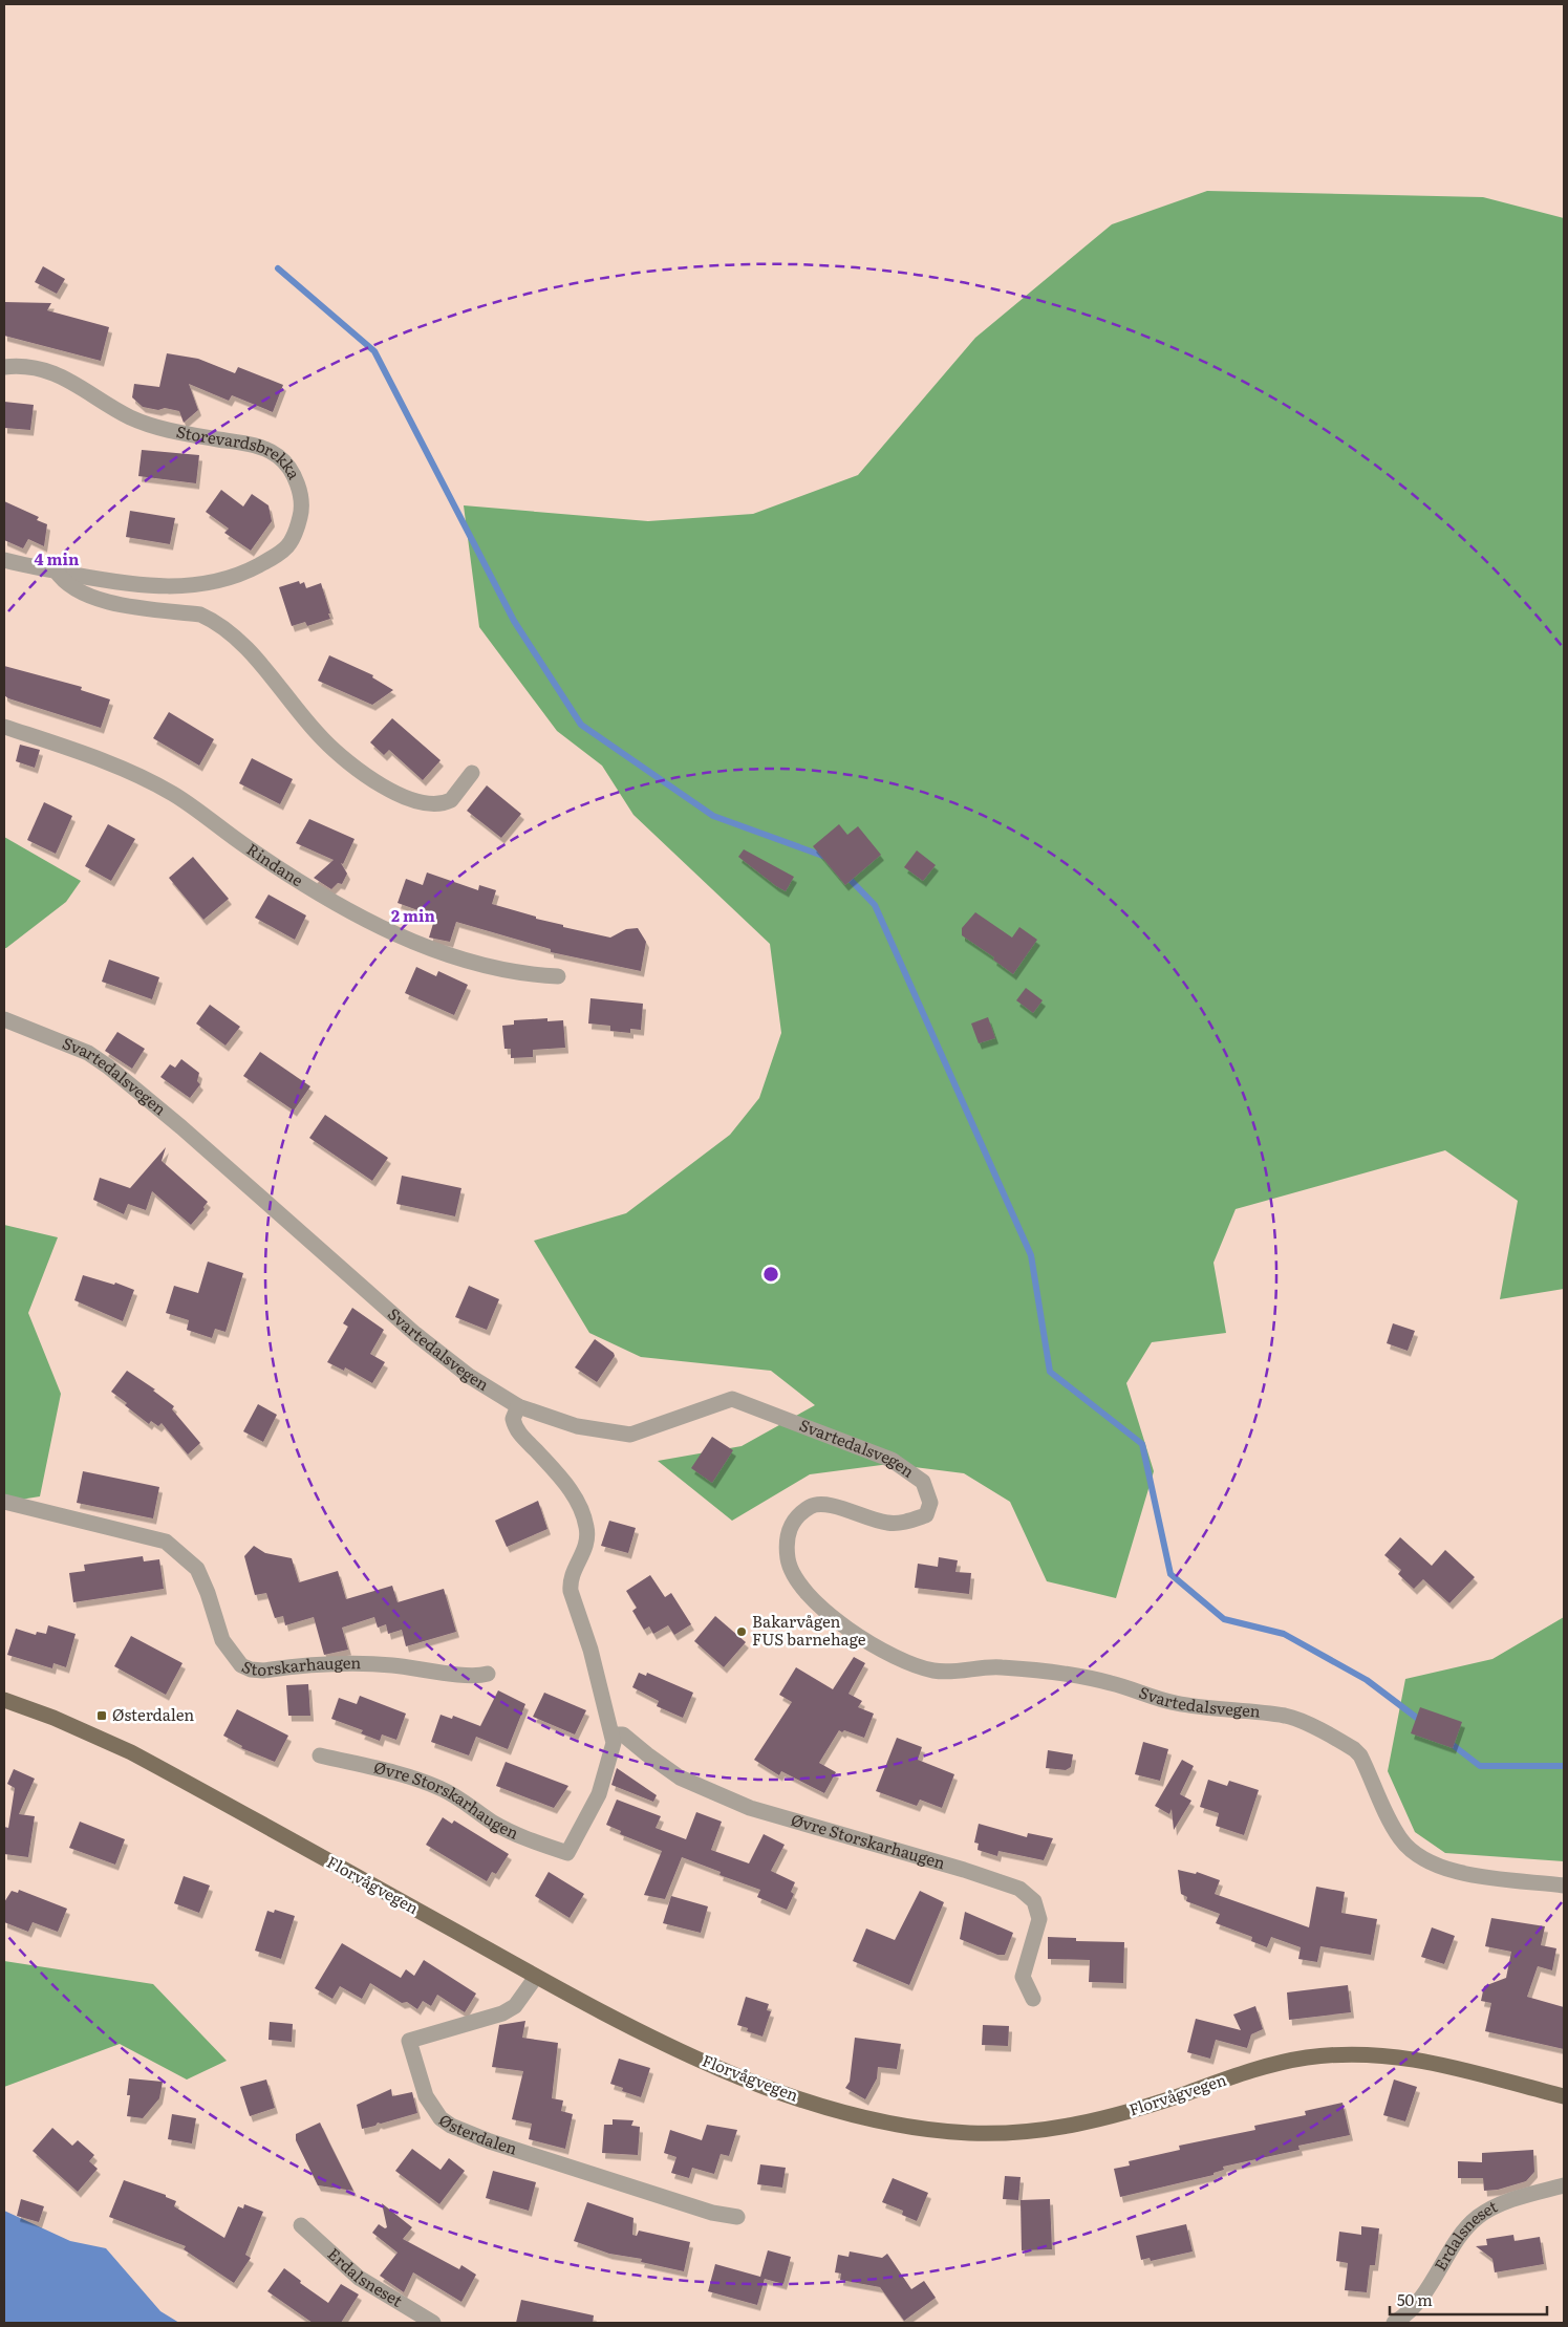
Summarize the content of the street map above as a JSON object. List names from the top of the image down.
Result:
{
  "streets": {
    "main road": ["Florvågvegen"],
    "street": [
      "Storevardsbrekka",
      "Rindane",
      "Svartedalsvegen",
      "Storskarhaugen",
      "Øvre Storskarhaugen",
      "Østerdalen",
      "Erdalsneset"
    ]
  },
  "crossings": [
    ["Svartedalsvegen", "Øvre Storskarhaugen"],
    ["Florvågvegen", "Østerdalen"]
  ],
  "places": {
    "other": ["Bakarvågen FUS barnehage"],
    "transit": ["Østerdalen"]
  },
  "scale_bar": "50 m",
  "rings": ["4 min", "2 min"]
}
